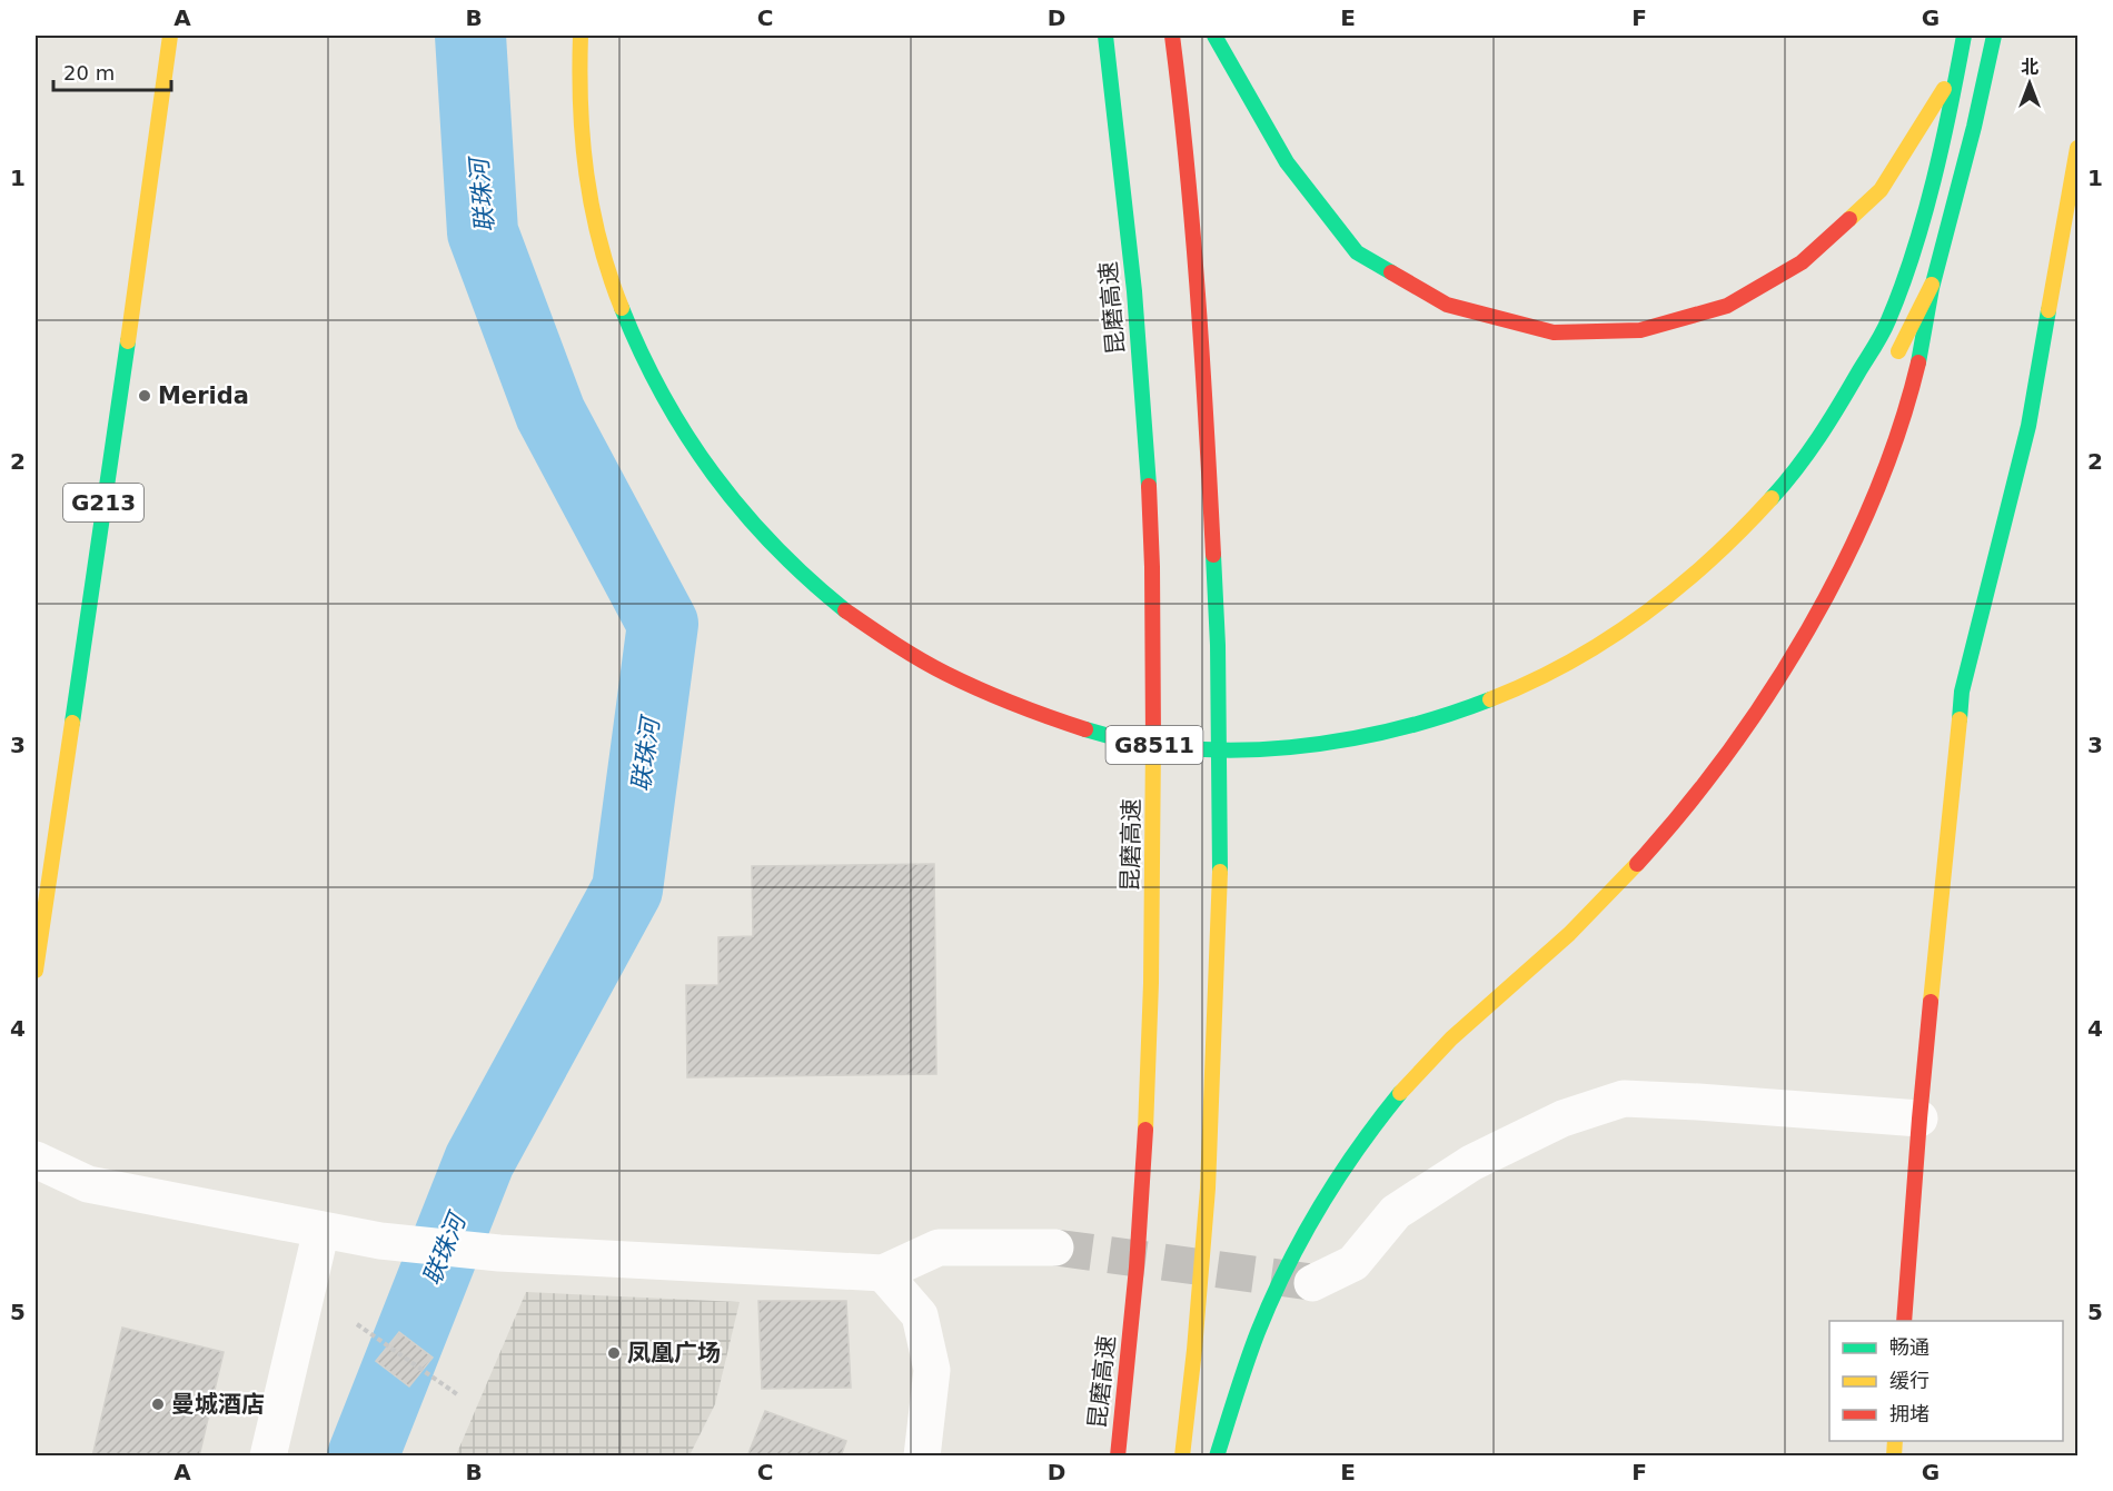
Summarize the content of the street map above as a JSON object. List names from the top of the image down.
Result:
{
  "streets": {
    "main road": ["昆磨高速", "G213", "G8511"]
  },
  "water": ["联珠河"],
  "places": ["Merida", "凤凰广场", "曼城酒店"],
  "legend": ["畅通", "缓行", "拥堵"],
  "scale_bar": "20 m",
  "north": "top",
  "grid": {
    "columns": [
      "A",
      "B",
      "C",
      "D",
      "E",
      "F",
      "G"
    ],
    "rows": [
      "1",
      "2",
      "3",
      "4",
      "5"
    ]
  }
}
